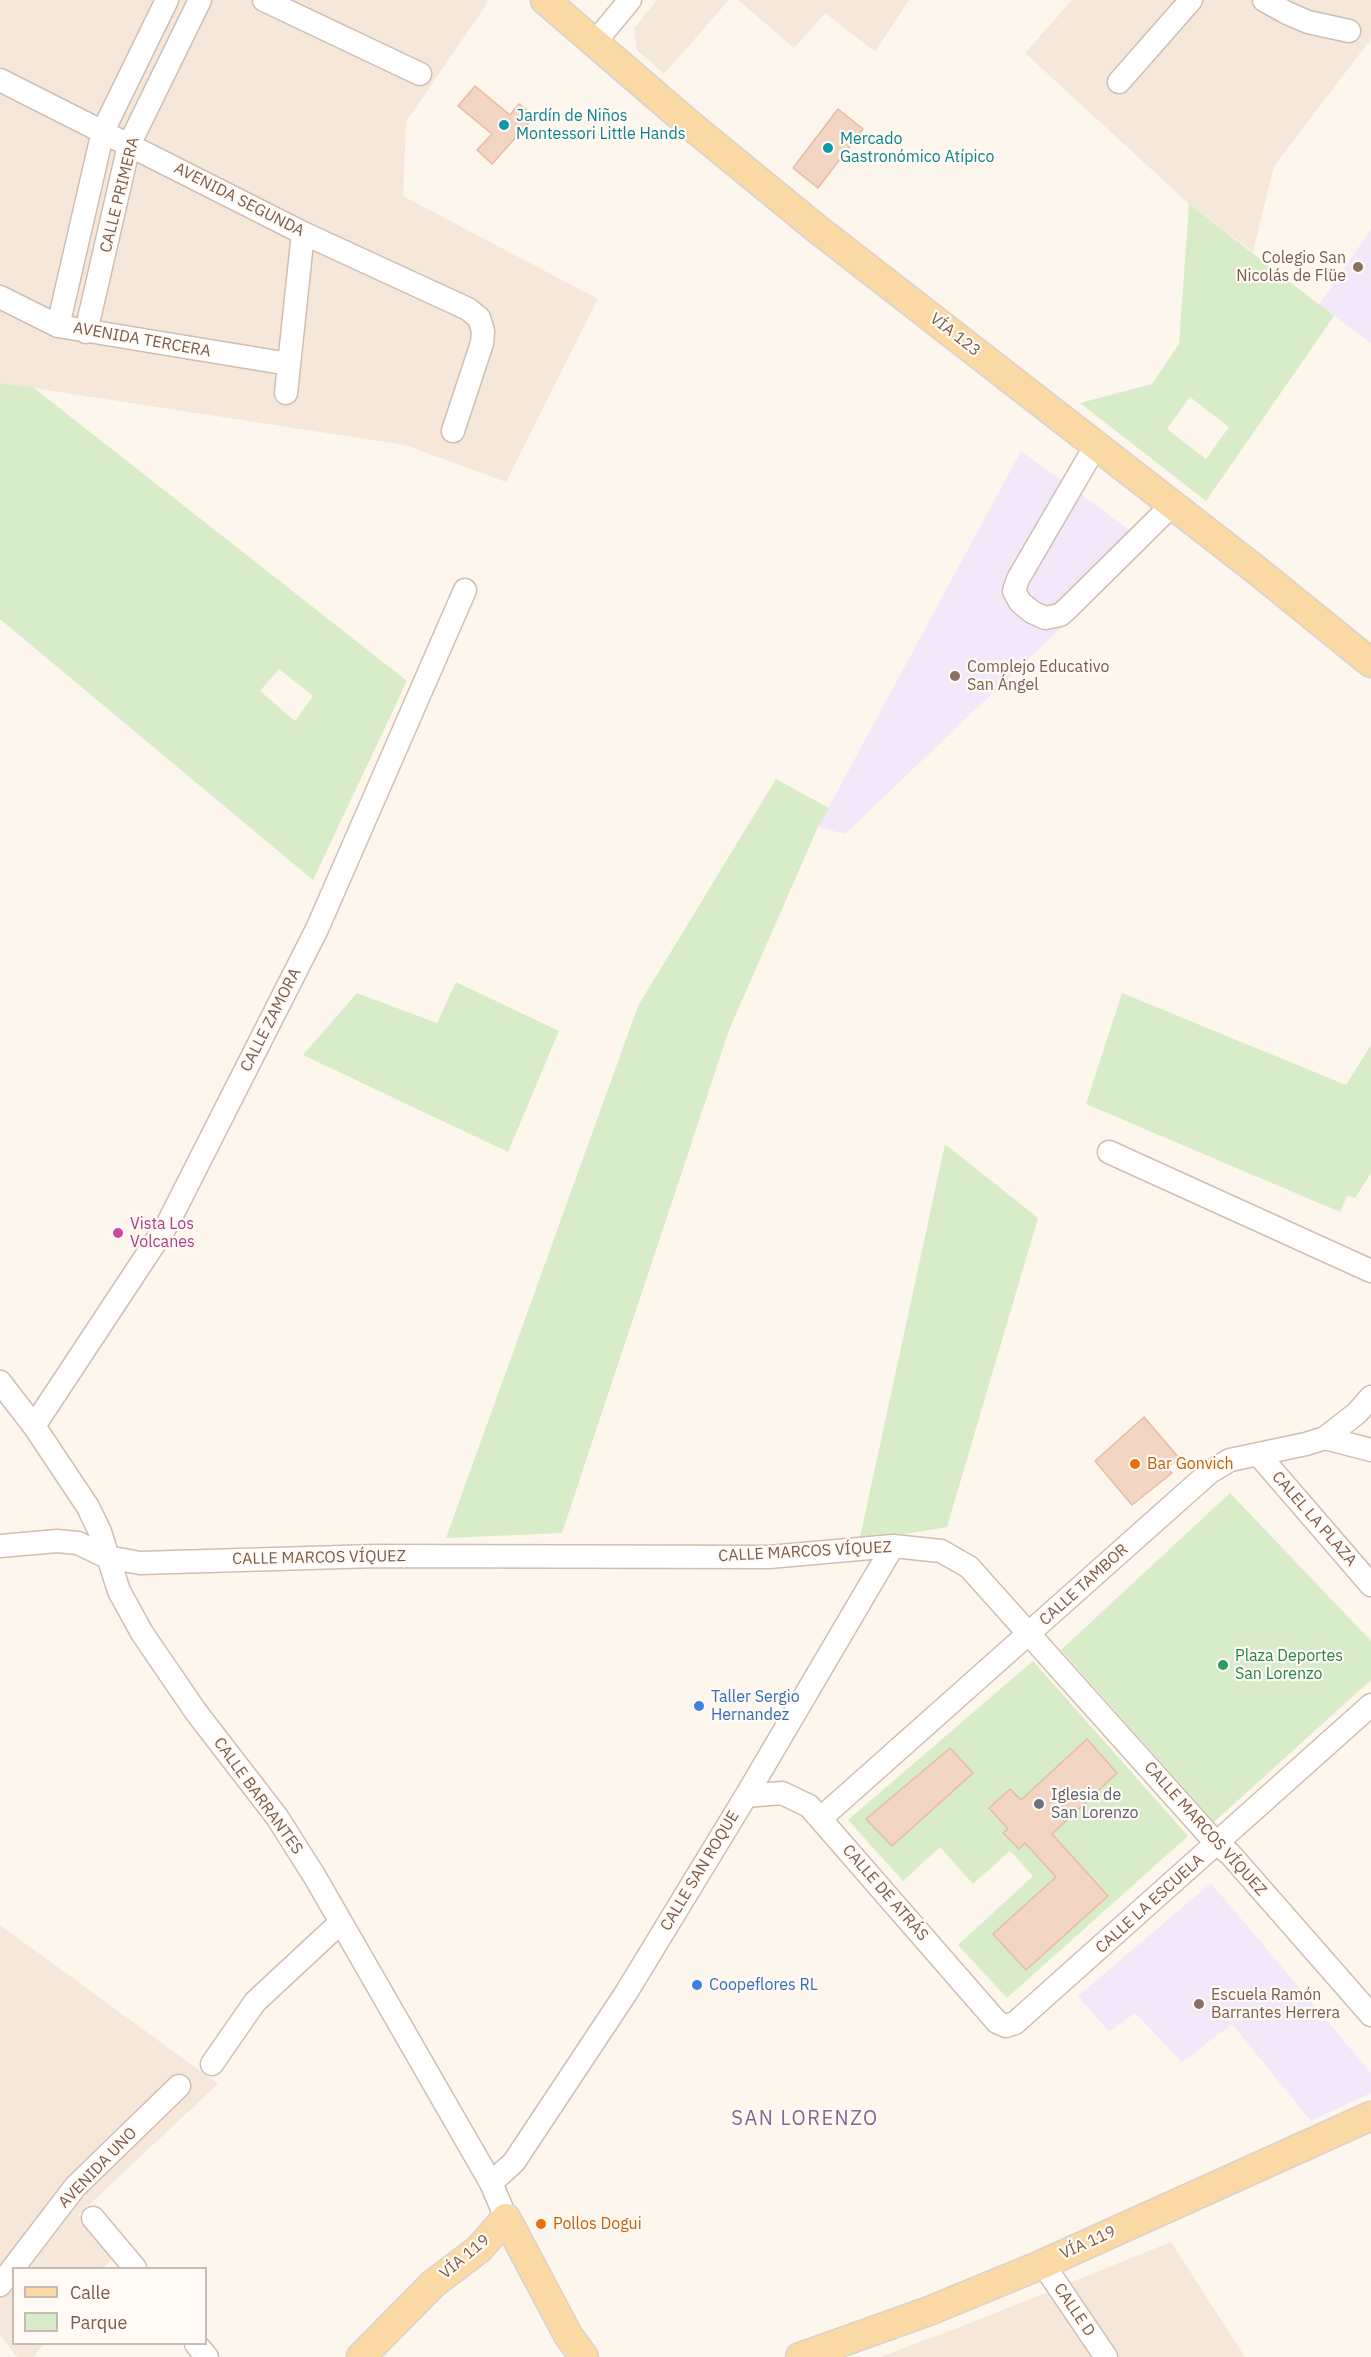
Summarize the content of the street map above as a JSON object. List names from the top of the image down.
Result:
{
  "streets": {
    "main road": ["VÍA 123", "VÍA 119"],
    "street": [
      "CALLE PRIMERA",
      "AVENIDA SEGUNDA",
      "AVENIDA TERCERA",
      "CALLE ZAMORA",
      "CALEL LA PLAZA",
      "CALLE MARCOS VÍQUEZ",
      "CALLE TAMBOR",
      "CALLE BARRANTES",
      "CALLE SAN ROQUE",
      "CALLE DE ATRÁS",
      "CALLE LA ESCUELA",
      "AVENIDA UNO",
      "CALLE D"
    ]
  },
  "crossings": [
    ["CALLE PRIMERA", "AVENIDA SEGUNDA"],
    ["CALLE PRIMERA", "AVENIDA TERCERA"],
    ["CALLE ZAMORA", "CALLE BARRANTES"],
    ["CALEL LA PLAZA", "CALLE TAMBOR"],
    ["CALLE MARCOS VÍQUEZ", "CALLE TAMBOR"],
    ["CALLE MARCOS VÍQUEZ", "CALLE BARRANTES"],
    ["CALLE MARCOS VÍQUEZ", "CALLE SAN ROQUE"],
    ["CALLE MARCOS VÍQUEZ", "CALLE LA ESCUELA"],
    ["CALLE TAMBOR", "CALLE DE ATRÁS"],
    ["CALLE BARRANTES", "CALLE SAN ROQUE"],
    ["CALLE BARRANTES", "VÍA 119"],
    ["CALLE SAN ROQUE", "CALLE DE ATRÁS"],
    ["CALLE DE ATRÁS", "CALLE LA ESCUELA"],
    ["VÍA 119", "CALLE D"]
  ],
  "districts": ["SAN LORENZO"],
  "places": [
    "Jardín de Niños Montessori Little Hands",
    "Mercado Gastronómico Atípico",
    "Colegio San Nicolás de Flüe",
    "Complejo Educativo San Ángel",
    "Vista Los Volcanes",
    "Bar Gonvich",
    "Plaza Deportes San Lorenzo",
    "Taller Sergio Hernandez",
    "Iglesia de San Lorenzo",
    "Coopeflores RL",
    "Escuela Ramón Barrantes Herrera",
    "Pollos Dogui"
  ],
  "legend": ["Calle", "Parque"]
}
